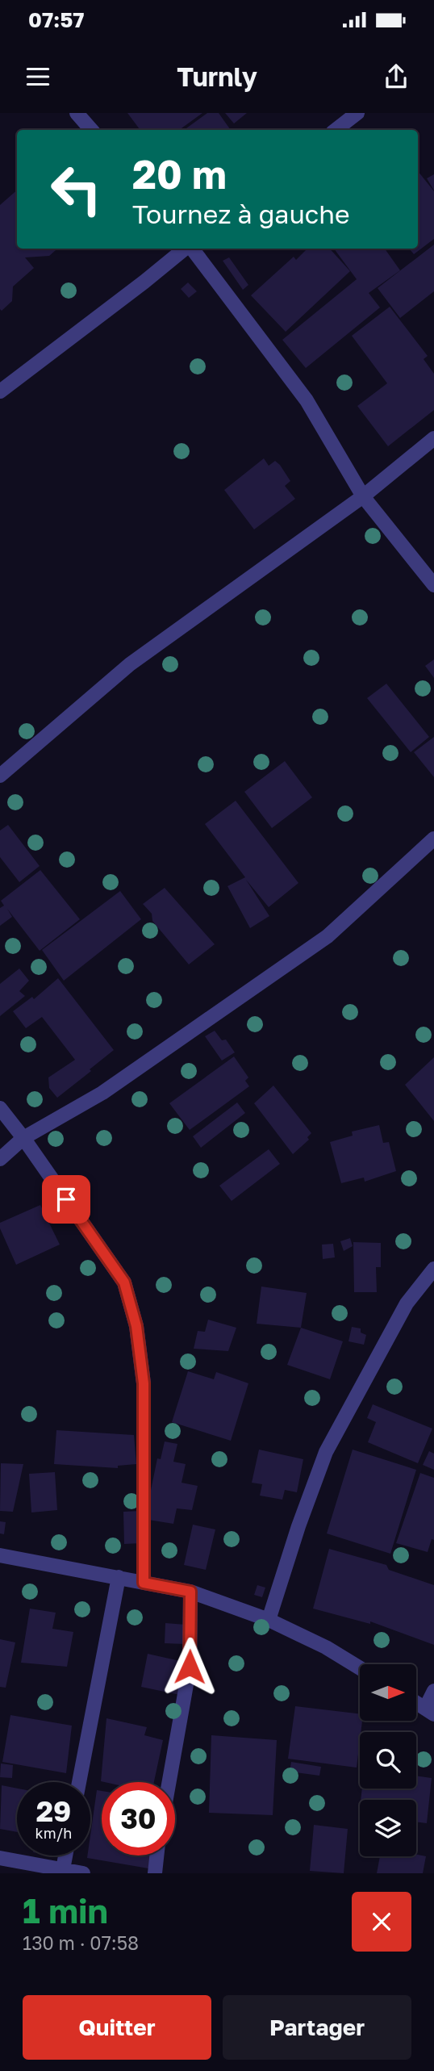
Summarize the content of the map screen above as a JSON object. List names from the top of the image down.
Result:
{
  "north": "right",
  "page": {
    "status": "07:57",
    "header": "Turnly",
    "turn": ["20 m", "Tournez à gauche"],
    "speed": "29 km/h",
    "limit": "30",
    "heading": ["1 min", "130 m · 07:58"],
    "buttons": ["Quitter", "Partager"]
  }
}
